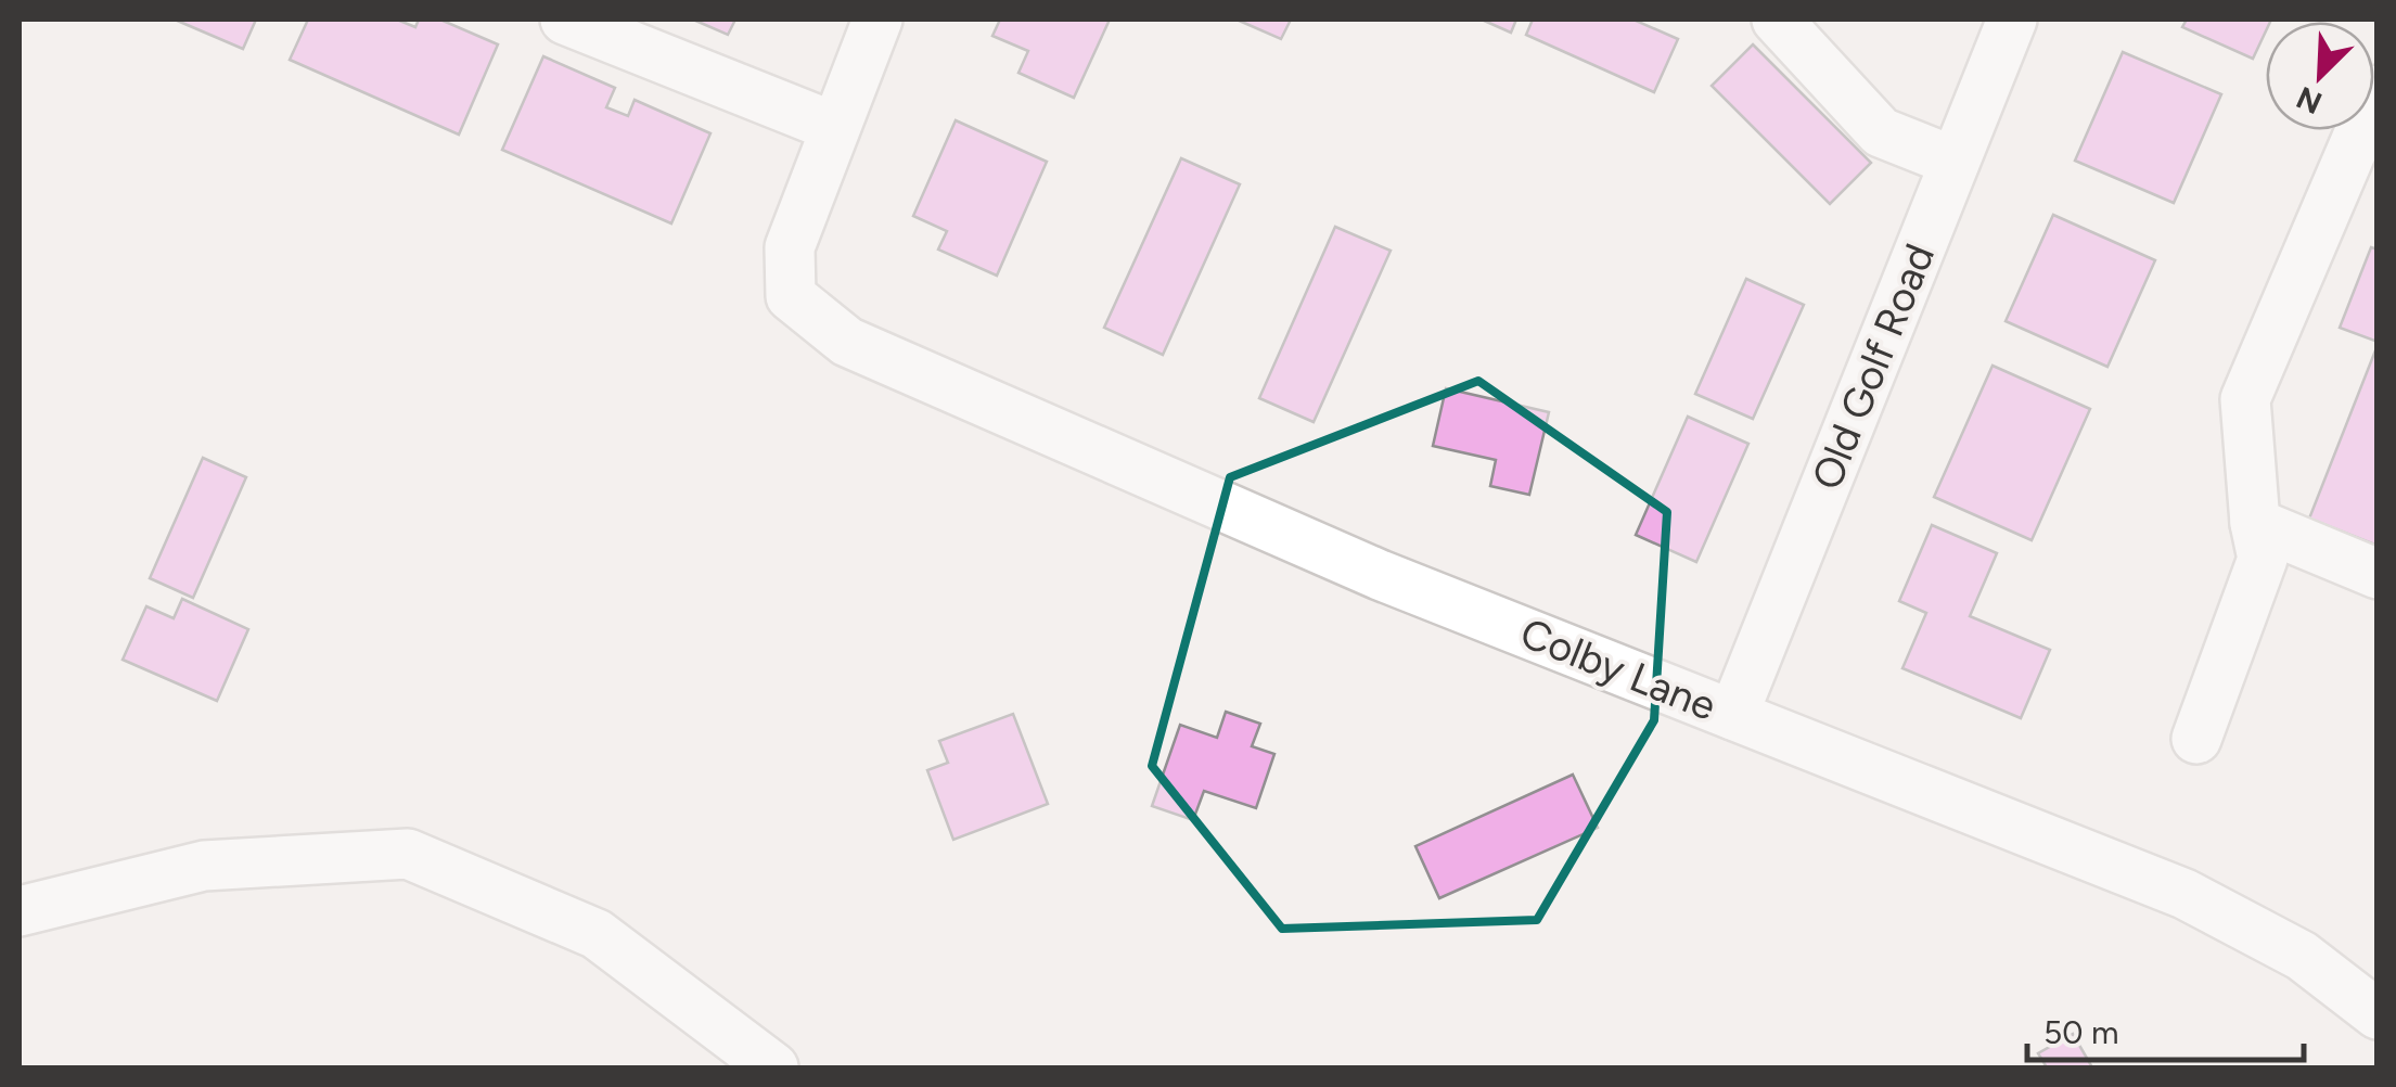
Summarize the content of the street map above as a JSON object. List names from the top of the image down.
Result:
{
  "streets": {
    "street": ["Old Golf Road", "Colby Lane"]
  },
  "crossings": [
    ["Old Golf Road", "Colby Lane"]
  ],
  "scale_bar": "50 m",
  "north": "bottom left"
}
